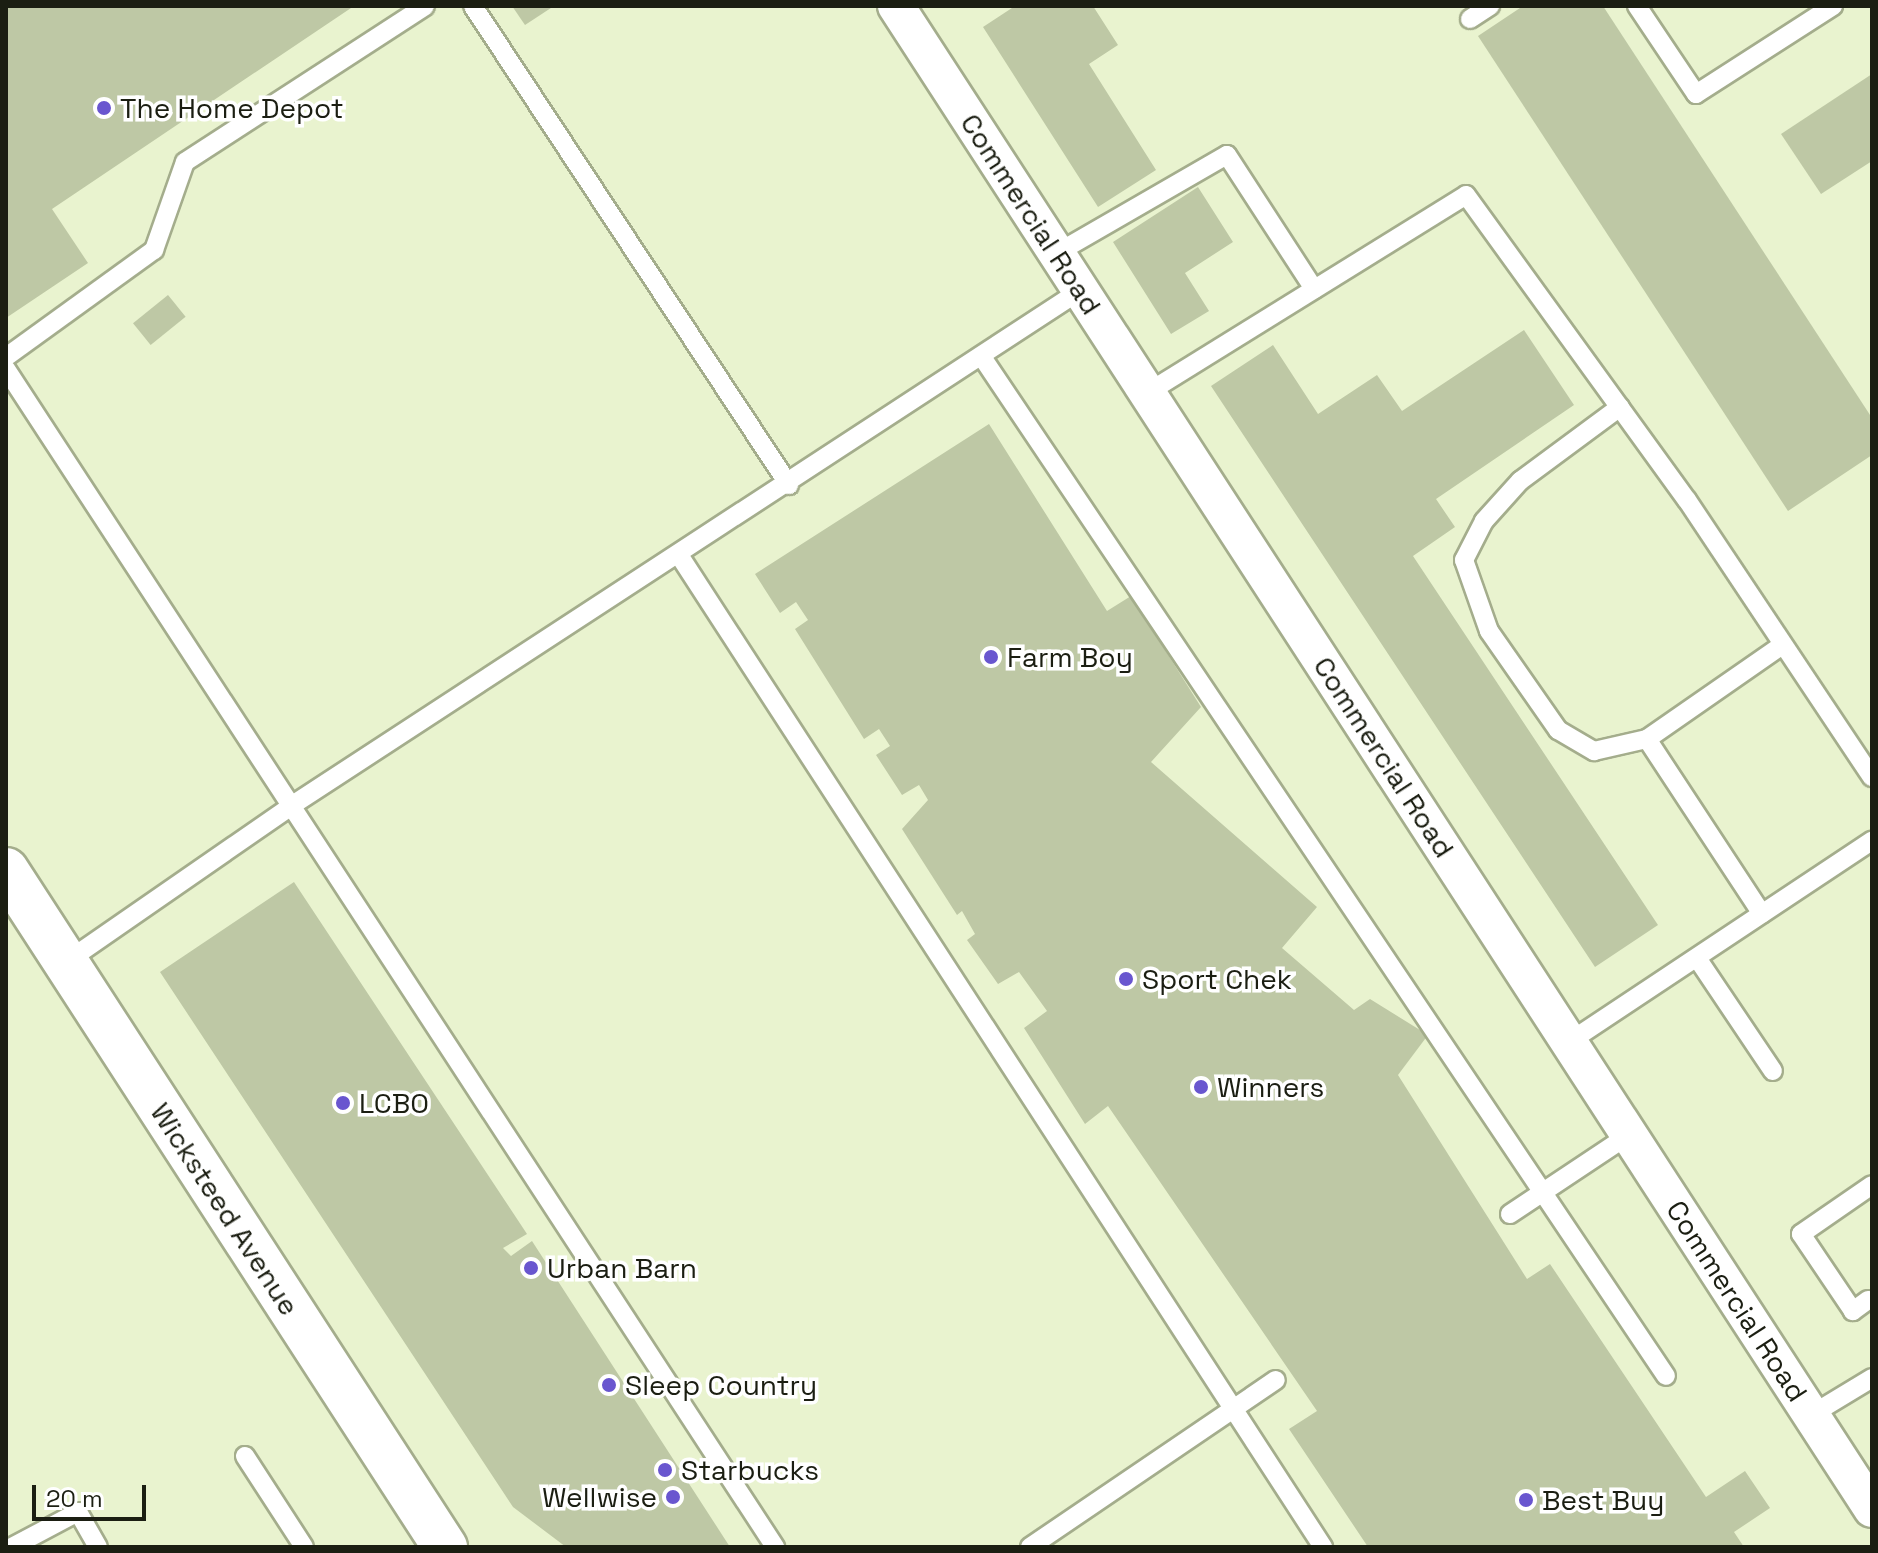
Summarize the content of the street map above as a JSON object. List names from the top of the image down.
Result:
{
  "streets": {
    "street": ["Commercial Road", "Wicksteed Avenue"]
  },
  "places": [
    "The Home Depot",
    "Farm Boy",
    "Sport Chek",
    "Winners",
    "LCBO",
    "Urban Barn",
    "Sleep Country",
    "Starbucks",
    "Wellwise",
    "Best Buy"
  ],
  "scale_bar": "20 m"
}
